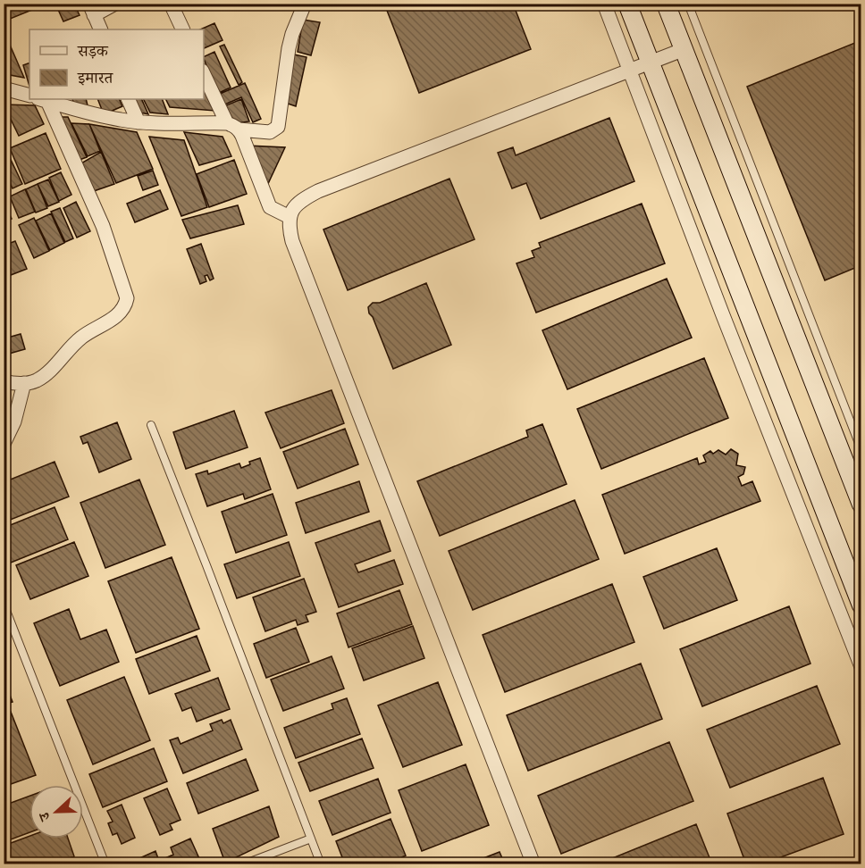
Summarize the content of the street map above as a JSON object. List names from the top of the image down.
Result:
{
  "legend": ["सड़क", "इमारत"],
  "north": "left"
}
